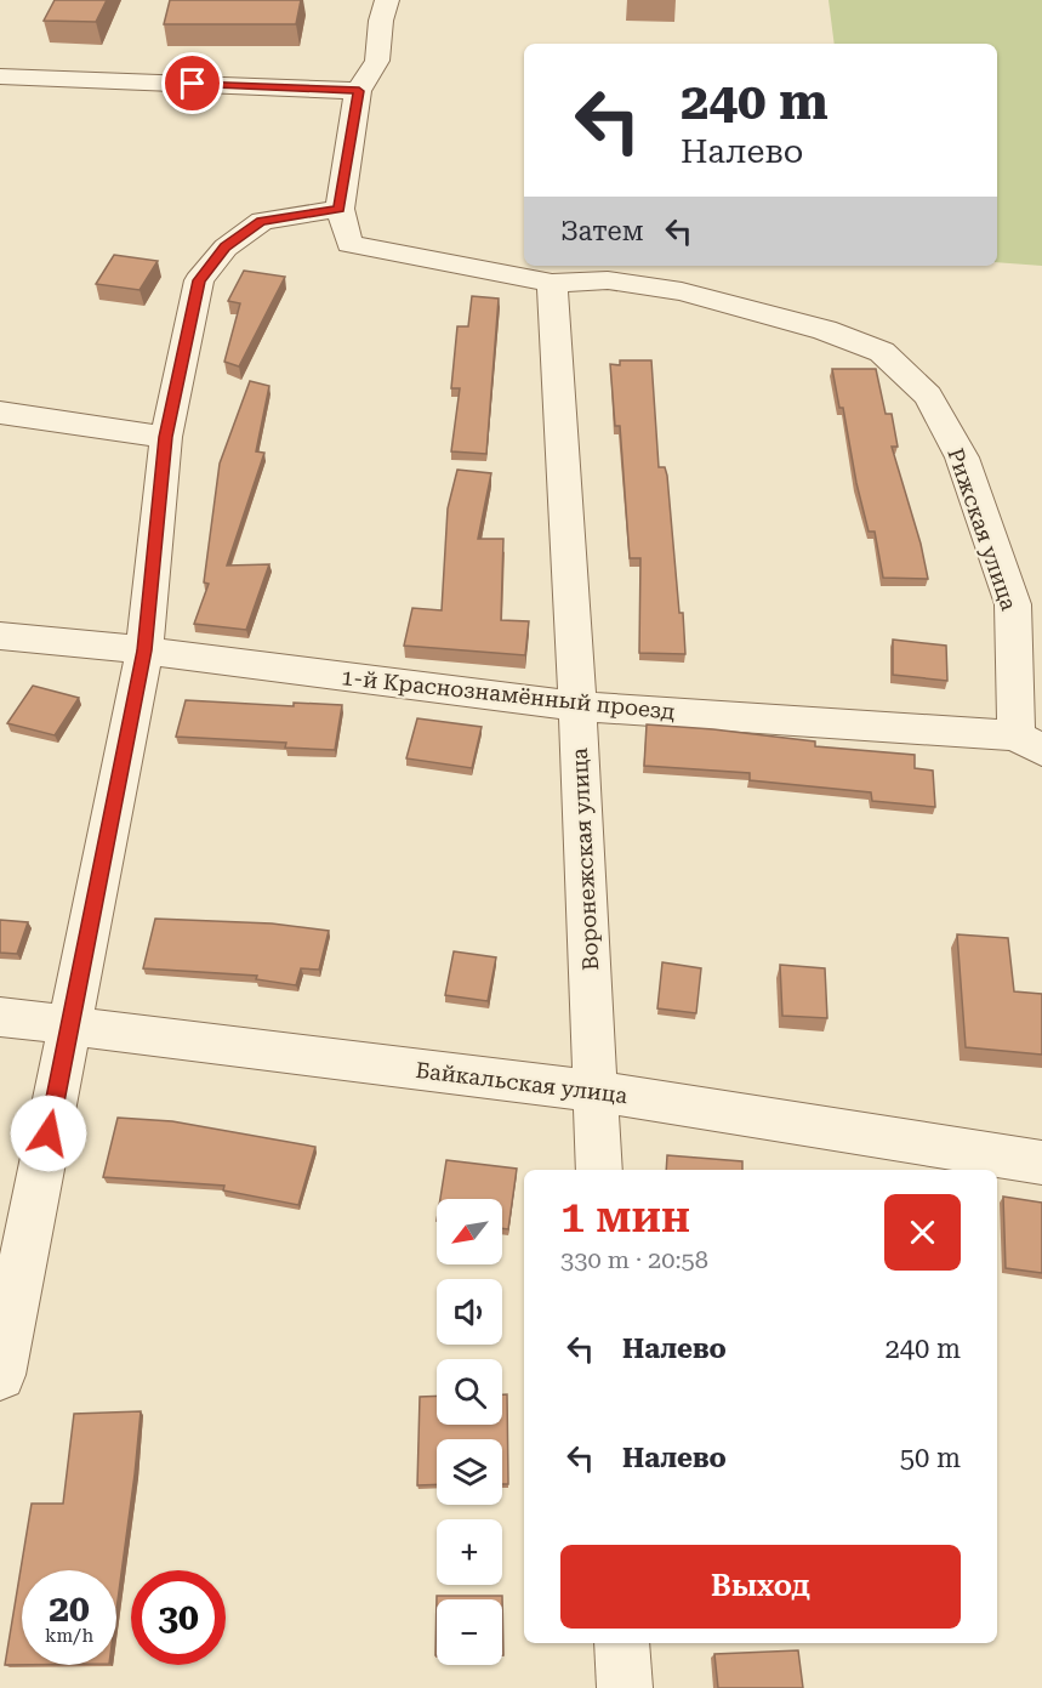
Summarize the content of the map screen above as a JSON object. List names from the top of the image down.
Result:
{
  "streets": {
    "street": [
      "Рижская улица",
      "1-й Краснознамённый проезд",
      "Воронежская улица",
      "Байкальская улица"
    ]
  },
  "crossings": [
    ["Рижская улица", "1-й Краснознамённый проезд"],
    ["Рижская улица", "Воронежская улица"],
    ["1-й Краснознамённый проезд", "Воронежская улица"],
    ["Воронежская улица", "Байкальская улица"]
  ],
  "north": "bottom left",
  "page": {
    "turn": ["240 m", "Налево"],
    "then": "Затем",
    "heading": ["1 мин", "330 m · 20:58"],
    "map_buttons": ["+", "−"],
    "list": [
      {
        "name": "Налево",
        "value": "240 m"
      },
      {
        "name": "Налево",
        "value": "50 m"
      }
    ],
    "buttons": "Выход",
    "speed": "20 km/h",
    "limit": "30"
  }
}
